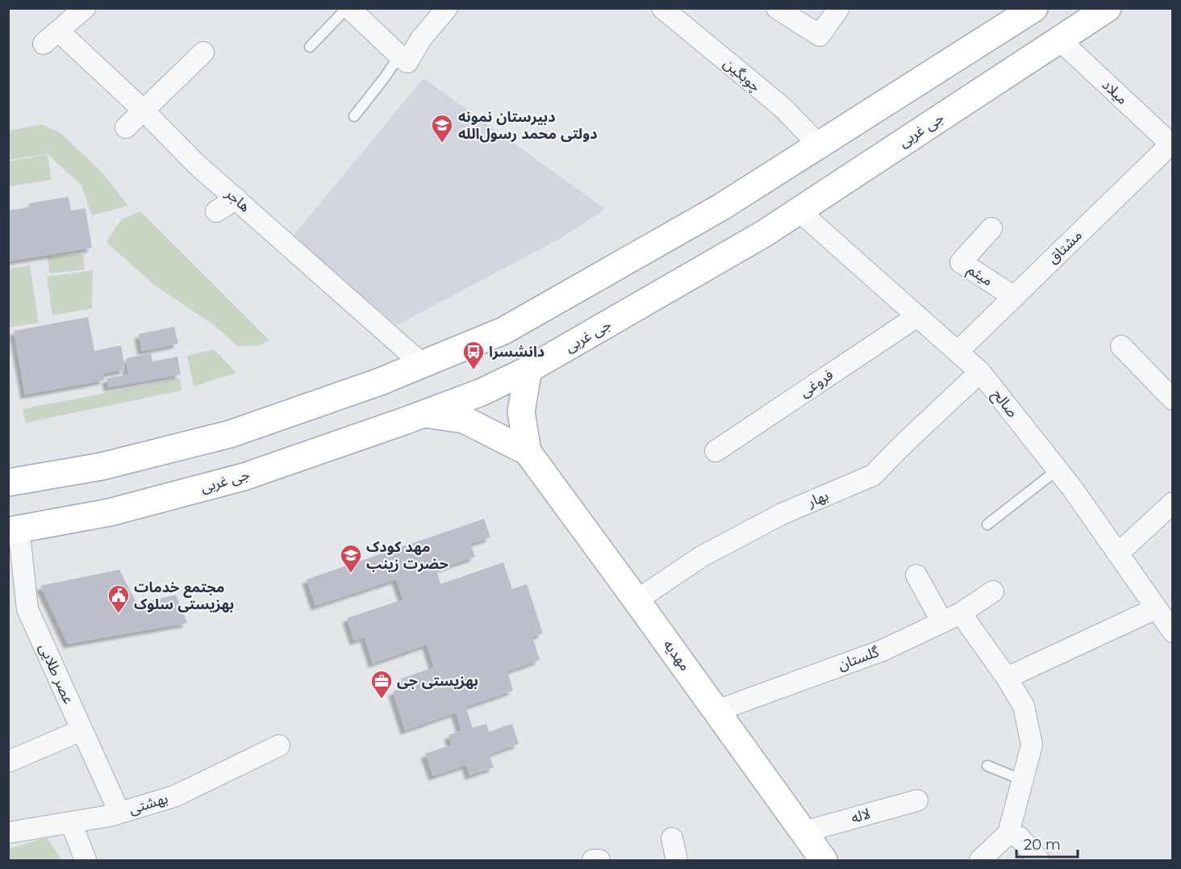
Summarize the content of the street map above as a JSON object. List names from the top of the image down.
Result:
{
  "streets": {
    "main road": ["جی غربی", "مهدیه"],
    "street": [
      "چوبگین",
      "میلاد",
      "هاجر",
      "مشتاق",
      "میثم",
      "فروغی",
      "صالح",
      "بهار",
      "گلستان",
      "عصر طلایی",
      "بهشتی",
      "لاله"
    ]
  },
  "crossings": [
    ["میلاد", "جی غربی"],
    ["میلاد", "مشتاق"],
    ["جی غربی", "صالح"],
    ["جی غربی", "عصر طلایی"],
    ["مشتاق", "میثم"],
    ["مشتاق", "صالح"],
    ["فروغی", "صالح"],
    ["صالح", "بهار"],
    ["بهار", "مهدیه"],
    ["مهدیه", "گلستان"],
    ["مهدیه", "لاله"],
    ["عصر طلایی", "بهشتی"]
  ],
  "places": {
    "school or university": ["دبیرستان نمونه دولتی محمد رسول‌الله", "مهد کودک حضرت زینب"],
    "bus stop": ["دانشسرا"],
    "public building": ["مجتمع خدمات بهزیستی سلوک"],
    "office": ["بهزیستی جی"]
  },
  "scale_bar": "20 m"
}
